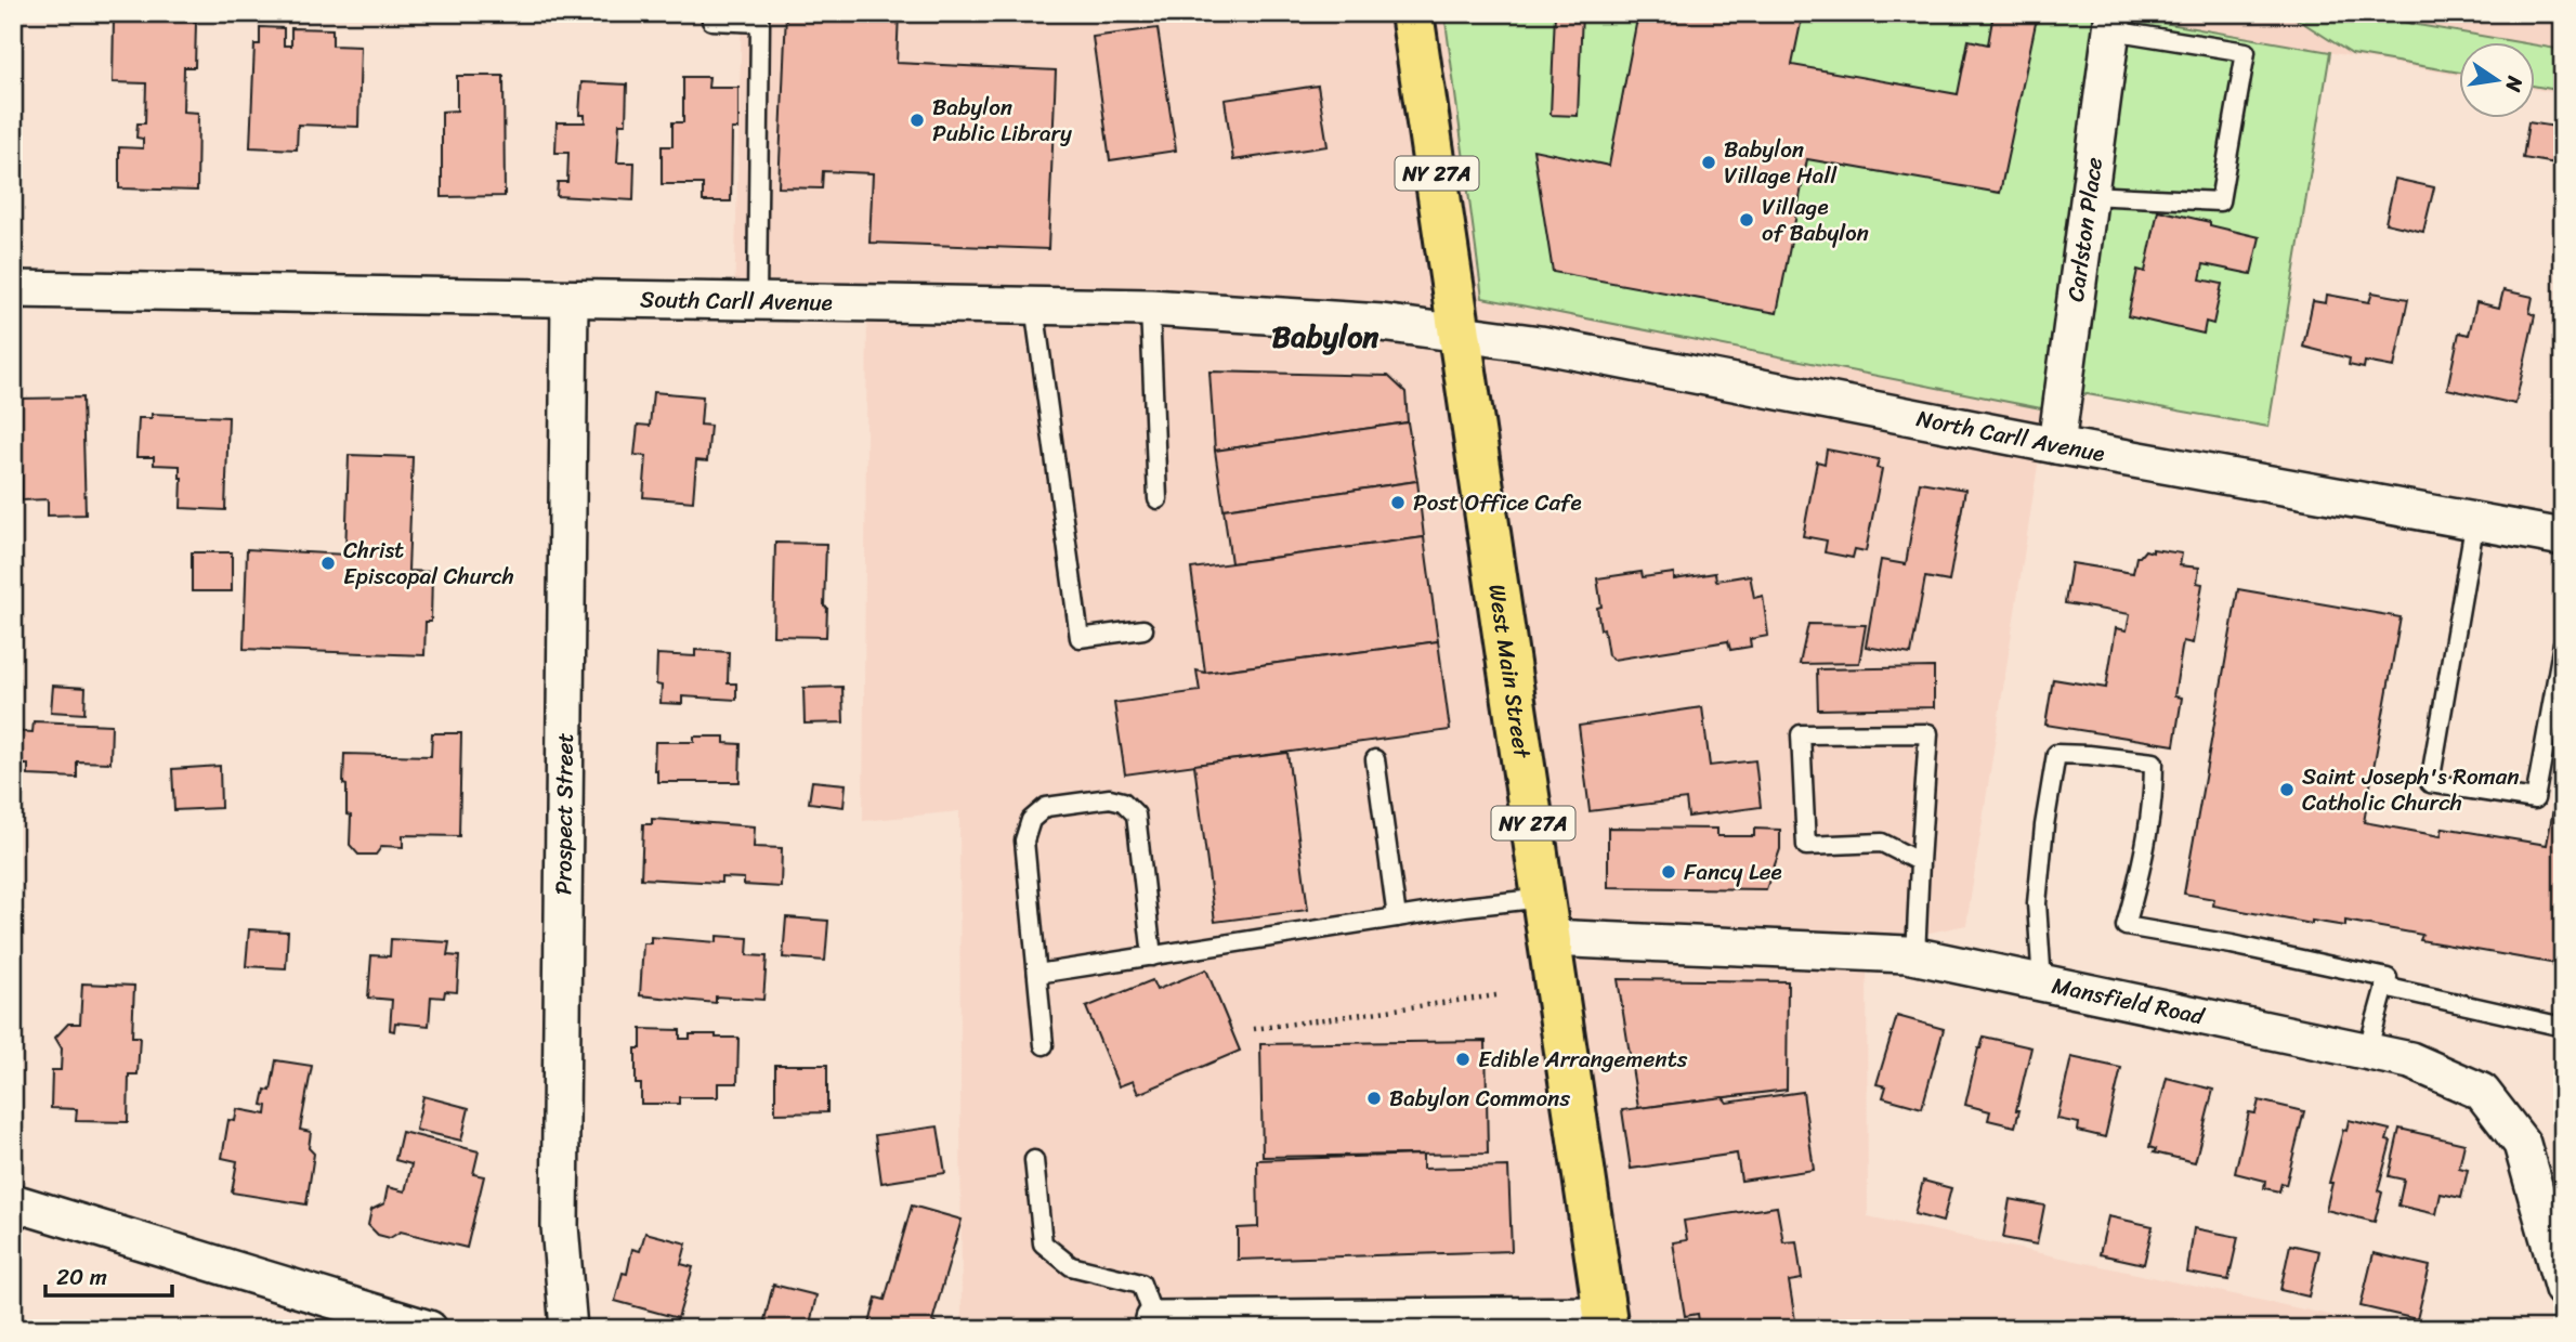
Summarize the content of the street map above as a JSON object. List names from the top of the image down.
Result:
{
  "streets": {
    "main road": ["NY 27A", "West Main Street"],
    "street": [
      "Carlston Place",
      "South Carll Avenue",
      "North Carll Avenue",
      "Prospect Street",
      "Mansfield Road"
    ]
  },
  "crossings": [
    ["Carlston Place", "North Carll Avenue"],
    ["South Carll Avenue", "North Carll Avenue"],
    ["South Carll Avenue", "West Main Street"],
    ["South Carll Avenue", "Prospect Street"],
    ["North Carll Avenue", "West Main Street"],
    ["West Main Street", "Mansfield Road"]
  ],
  "districts": ["Babylon"],
  "places": [
    "Babylon Public Library",
    "Babylon Village Hall",
    "Village of Babylon",
    "Post Office Cafe",
    "Christ Episcopal Church",
    "Saint Joseph's Roman Catholic Church",
    "Fancy Lee",
    "Edible Arrangements",
    "Babylon Commons"
  ],
  "scale_bar": "20 m",
  "north": "right"
}
